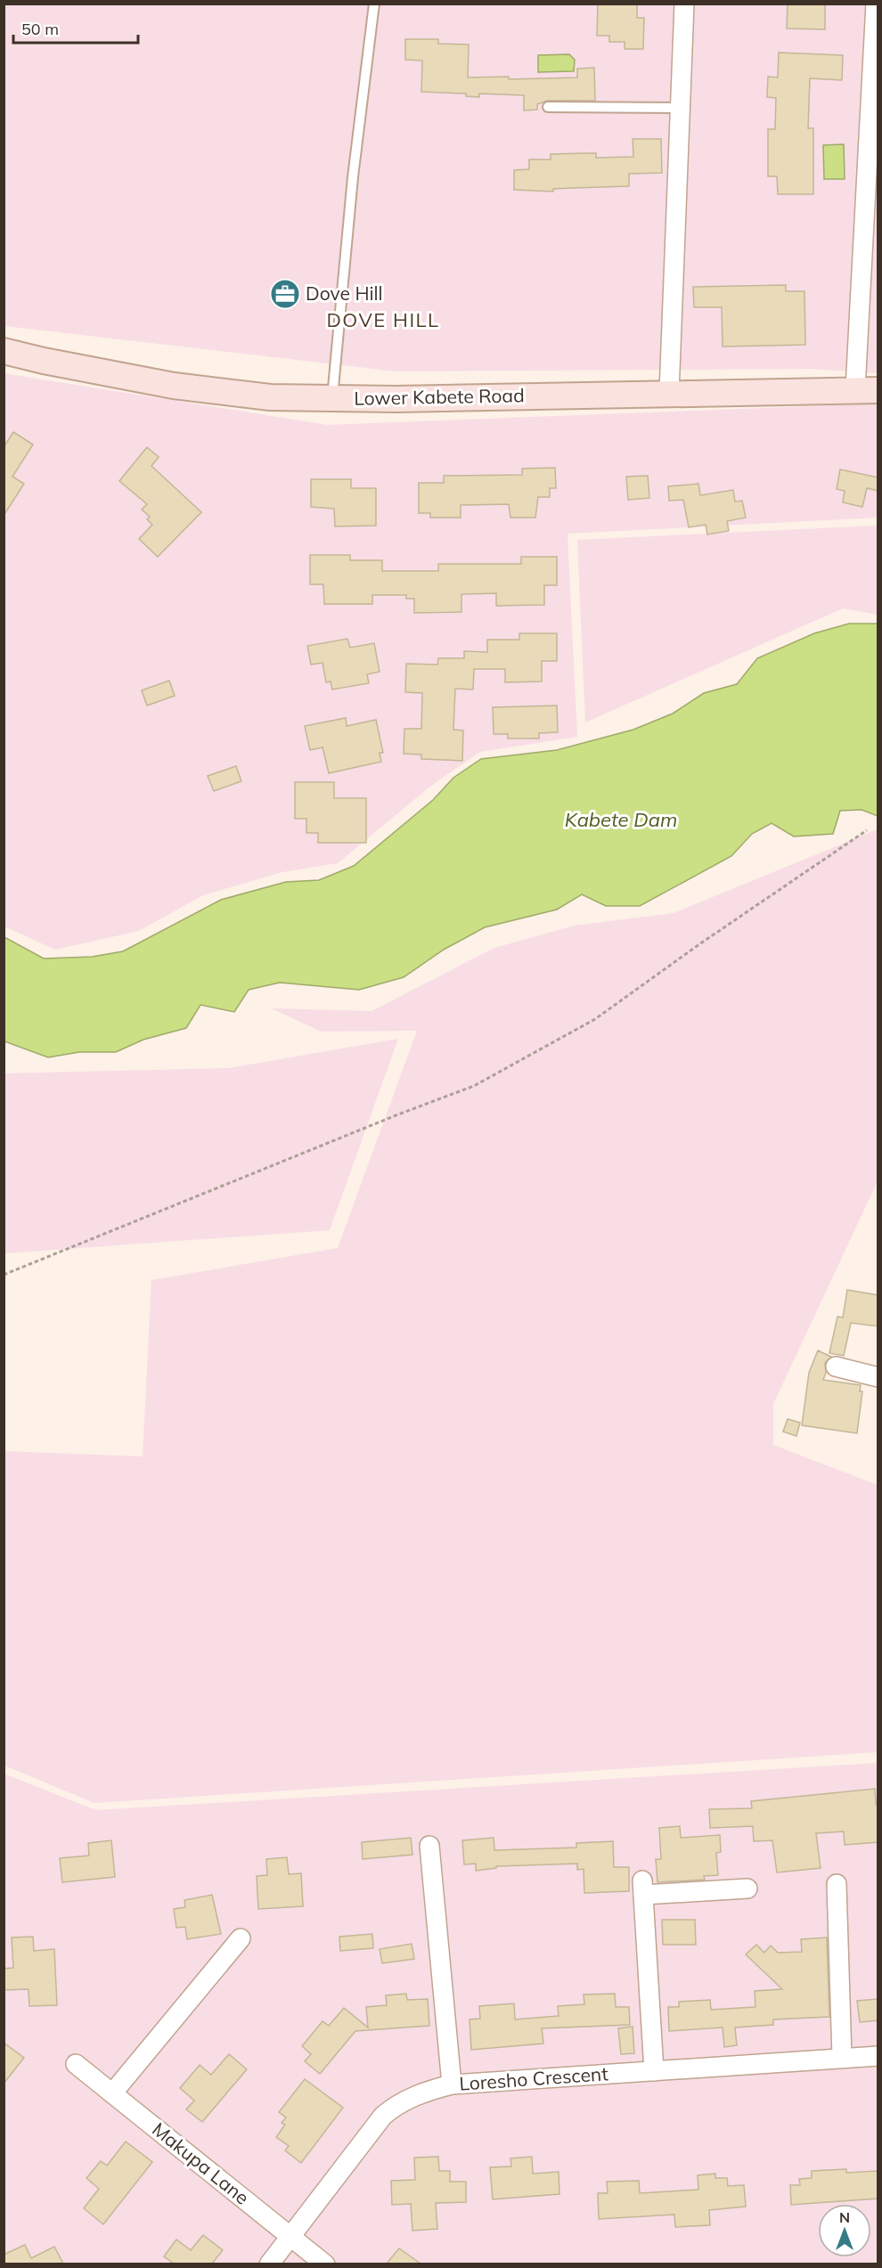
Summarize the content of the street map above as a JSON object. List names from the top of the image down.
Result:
{
  "streets": {
    "main road": ["Lower Kabete Road"],
    "street": ["Loresho Crescent", "Makupa Lane"]
  },
  "crossings": [
    ["Loresho Crescent", "Makupa Lane"]
  ],
  "districts": ["DOVE HILL"],
  "water": ["Kabete Dam"],
  "places": {
    "office": ["Dove Hill"]
  },
  "scale_bar": "50 m",
  "north": "top"
}
